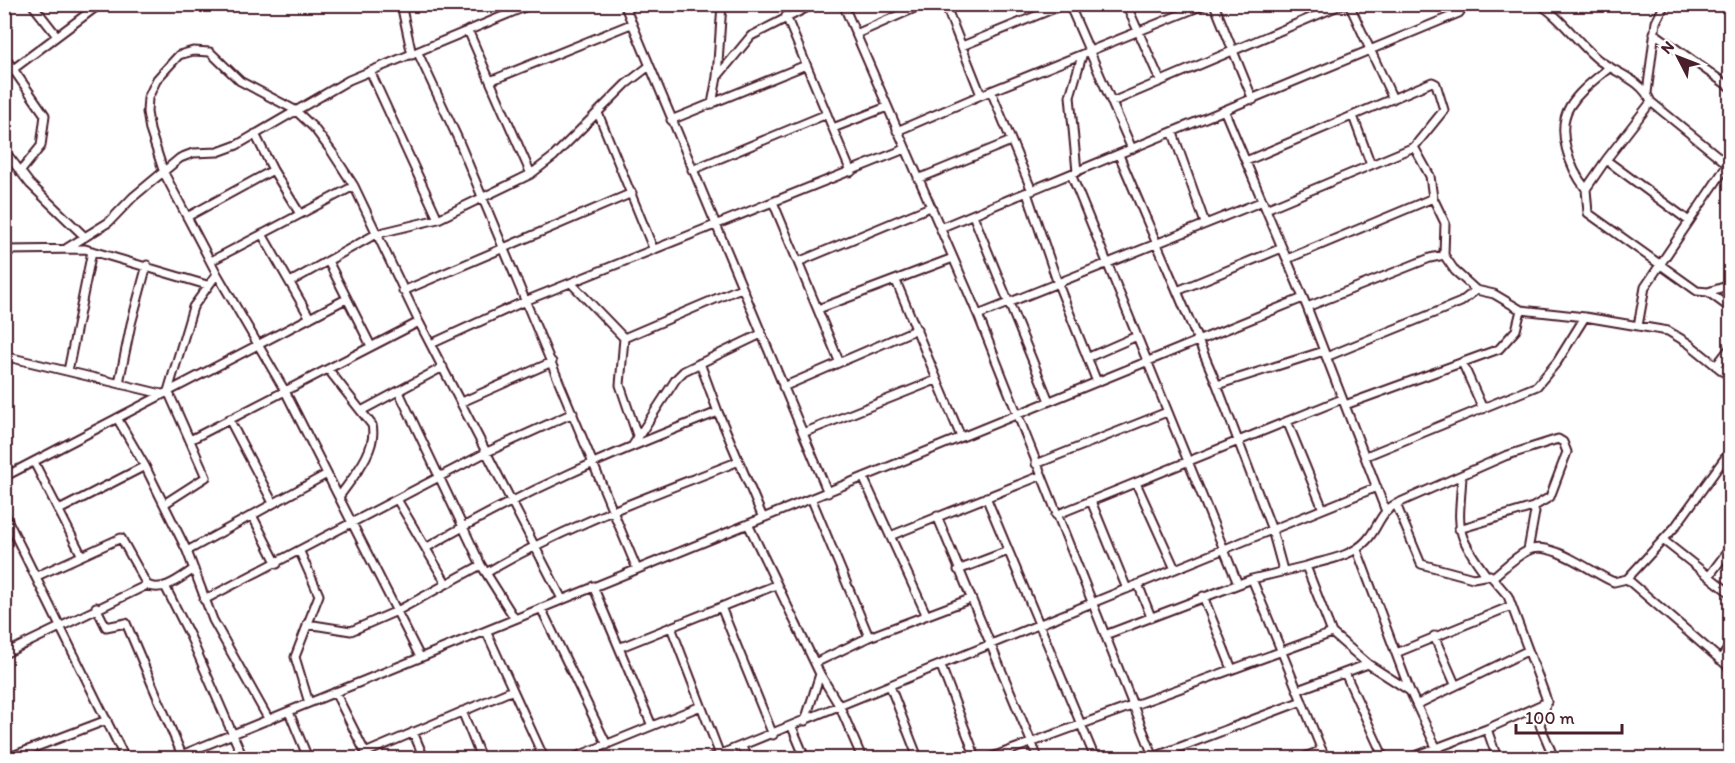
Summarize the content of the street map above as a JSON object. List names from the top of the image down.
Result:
{
  "scale_bar": "100 m",
  "north": "top left"
}
